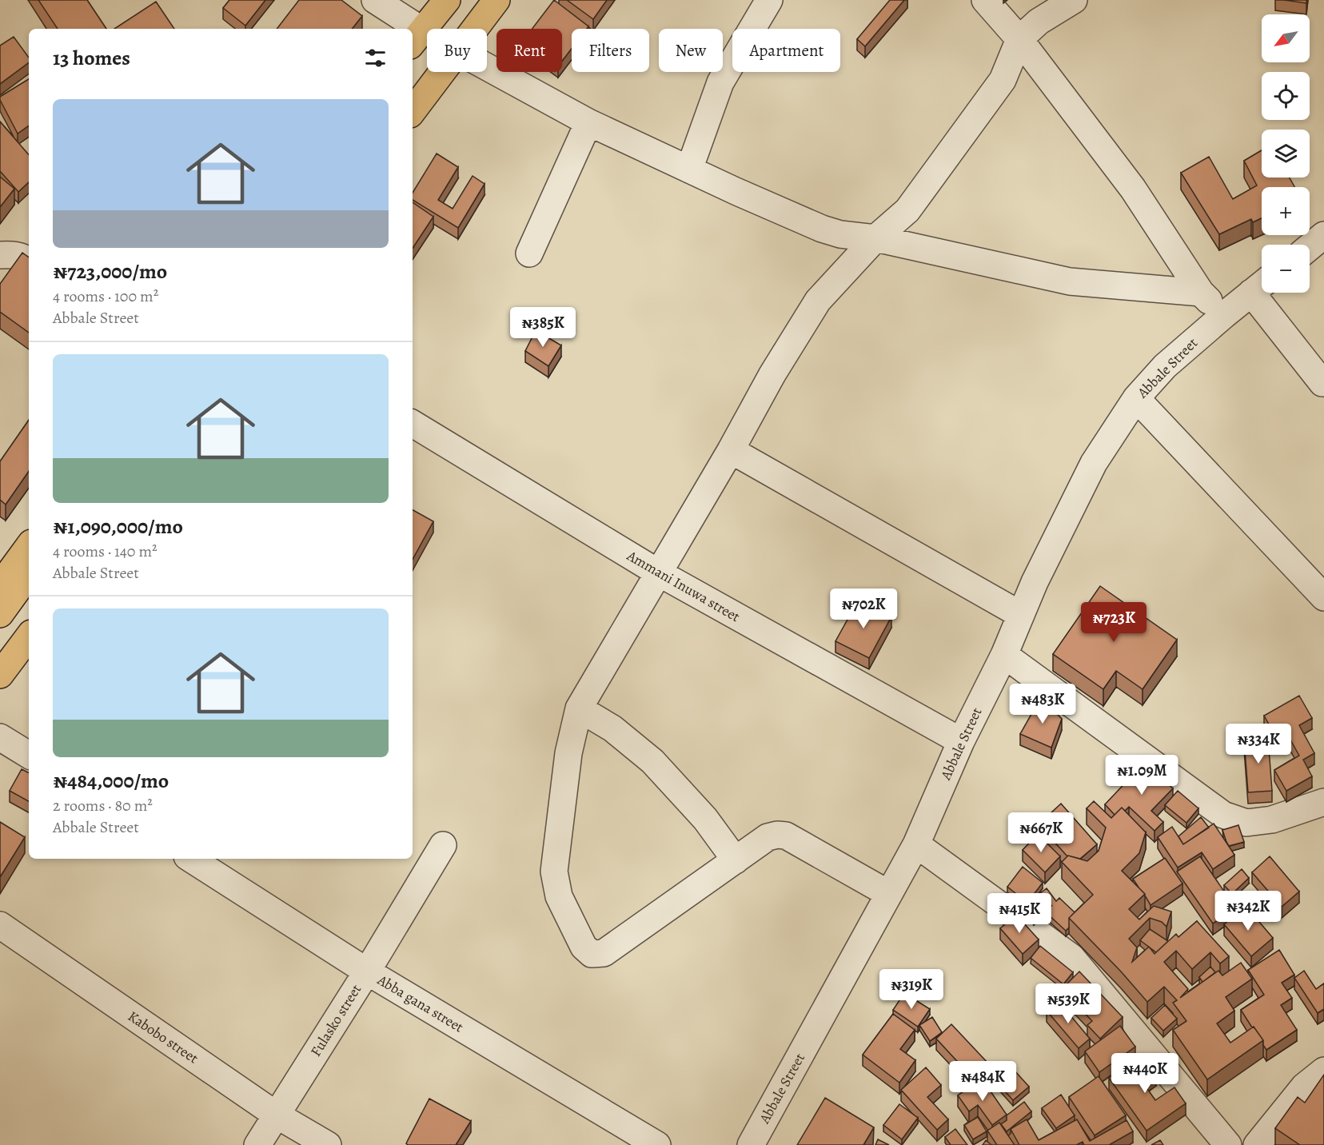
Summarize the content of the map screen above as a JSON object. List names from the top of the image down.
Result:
{
  "streets": {
    "street": [
      "Abbale Street",
      "Ammani Inuwa street",
      "Abba gana street",
      "Fulasko street",
      "Kabobo street"
    ]
  },
  "crossings": [
    ["Abbale Street", "Ammani Inuwa street"],
    ["Abba gana street", "Fulasko street"],
    ["Fulasko street", "Kabobo street"]
  ],
  "north": "bottom left",
  "page": {
    "map_buttons": ["+", "−"],
    "chip": [
      "Buy",
      "Rent",
      "Filters",
      "New",
      "Apartment"
    ],
    "heading": "13 homes",
    "list": [
      {
        "name": "₦723,000/mo",
        "note": "4 rooms · 100 m² · Abbale Street"
      },
      {
        "name": "₦1,090,000/mo",
        "note": "4 rooms · 140 m² · Abbale Street"
      },
      {
        "name": "₦484,000/mo",
        "note": "2 rooms · 80 m² · Abbale Street"
      }
    ],
    "price": [
      "₦385K",
      "₦702K",
      "₦723K",
      "₦483K",
      "₦334K",
      "₦1.09M",
      "₦667K",
      "₦342K",
      "₦415K",
      "₦319K",
      "₦539K",
      "₦440K",
      "₦484K"
    ]
  }
}
